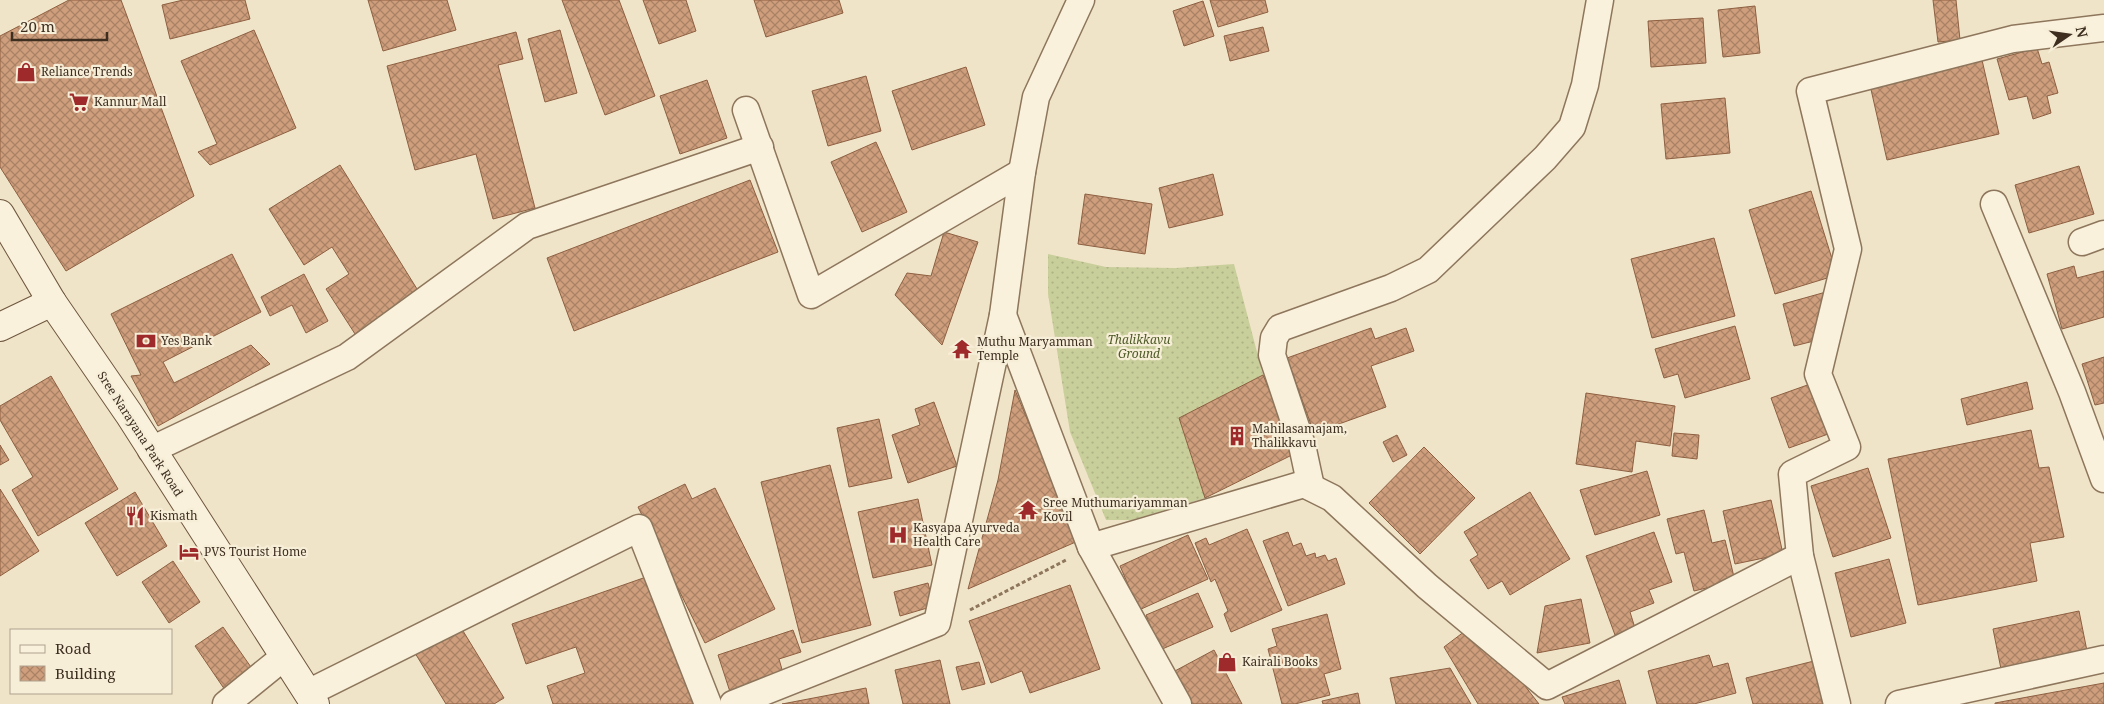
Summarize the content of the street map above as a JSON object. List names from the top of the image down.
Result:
{
  "streets": {
    "main road": ["Sree Narayana Park Road"]
  },
  "parks": ["Thalikkavu Ground"],
  "places": {
    "shop": ["Reliance Trends", "Kairali Books"],
    "supermarket": ["Kannur Mall"],
    "bank": ["Yes Bank"],
    "temple": ["Muthu Maryamman Temple", "Sree Muthumariyamman Kovil"],
    "building": ["Mahilasamajam, Thalikkavu"],
    "restaurant": ["Kismath"],
    "hospital": ["Kasyapa Ayurveda Health Care"],
    "hotel": ["PVS Tourist Home"]
  },
  "legend": ["Road", "Building"],
  "scale_bar": "20 m",
  "north": "right"
}
